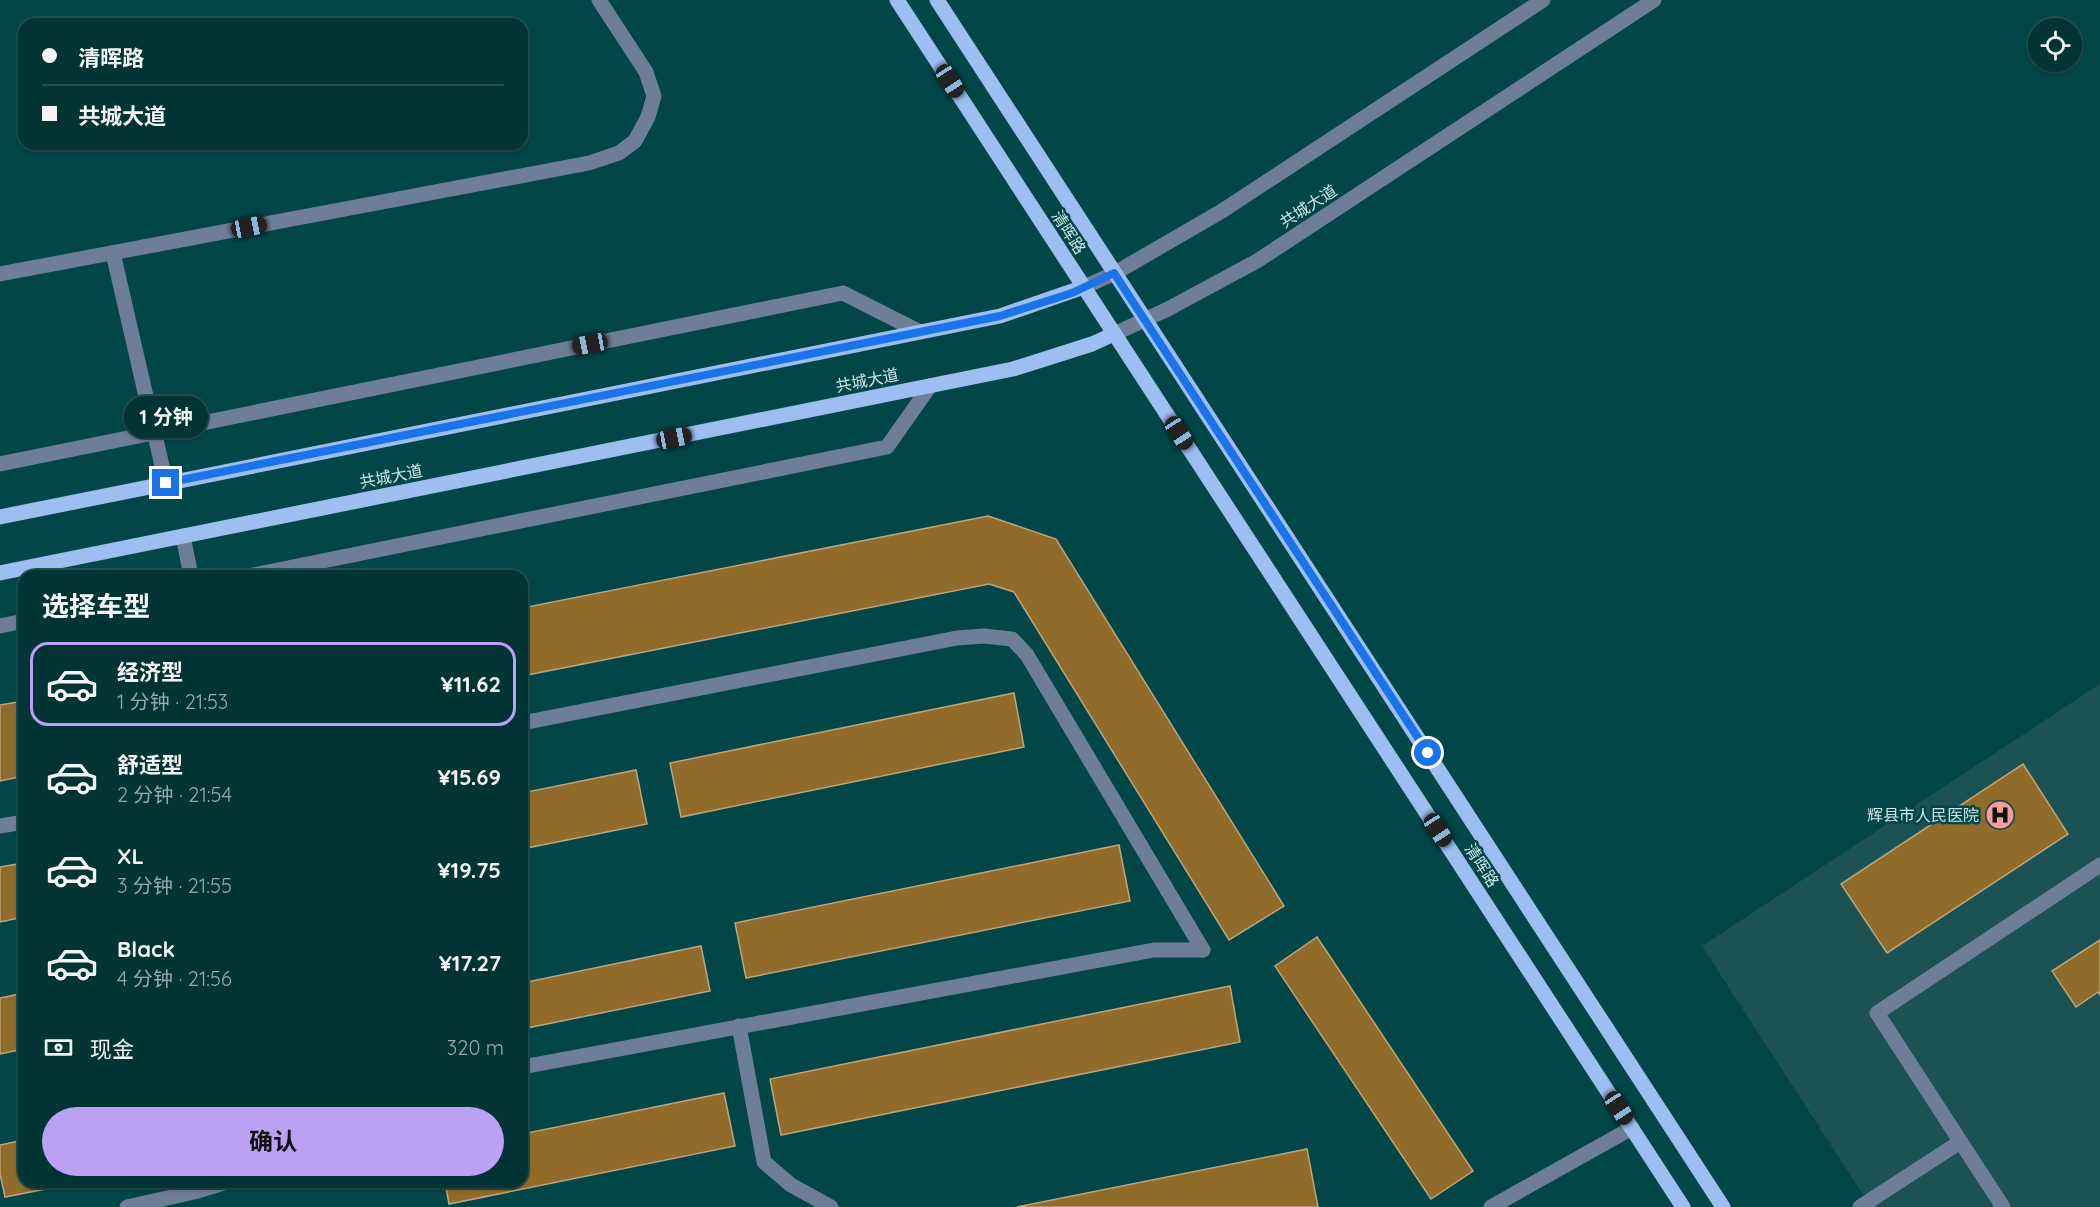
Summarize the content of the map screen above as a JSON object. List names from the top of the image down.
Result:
{
  "streets": {
    "main road": ["共城大道", "清晖路"]
  },
  "crossings": [
    ["共城大道", "清晖路"]
  ],
  "places": {
    "hospital": ["辉县市人民医院"]
  },
  "page": {
    "banner": ["清晖路", "共城大道"],
    "bubble": "1 分钟",
    "heading": "选择车型",
    "list": [
      {
        "name": "经济型",
        "note": "1 分钟 · 21:53",
        "value": "¥11.62"
      },
      {
        "name": "舒适型",
        "note": "2 分钟 · 21:54",
        "value": "¥15.69"
      },
      {
        "name": "XL",
        "note": "3 分钟 · 21:55",
        "value": "¥19.75"
      },
      {
        "name": "Black",
        "note": "4 分钟 · 21:56",
        "value": "¥17.27"
      }
    ],
    "pay": ["现金", "320 m"],
    "buttons": "确认"
  }
}
